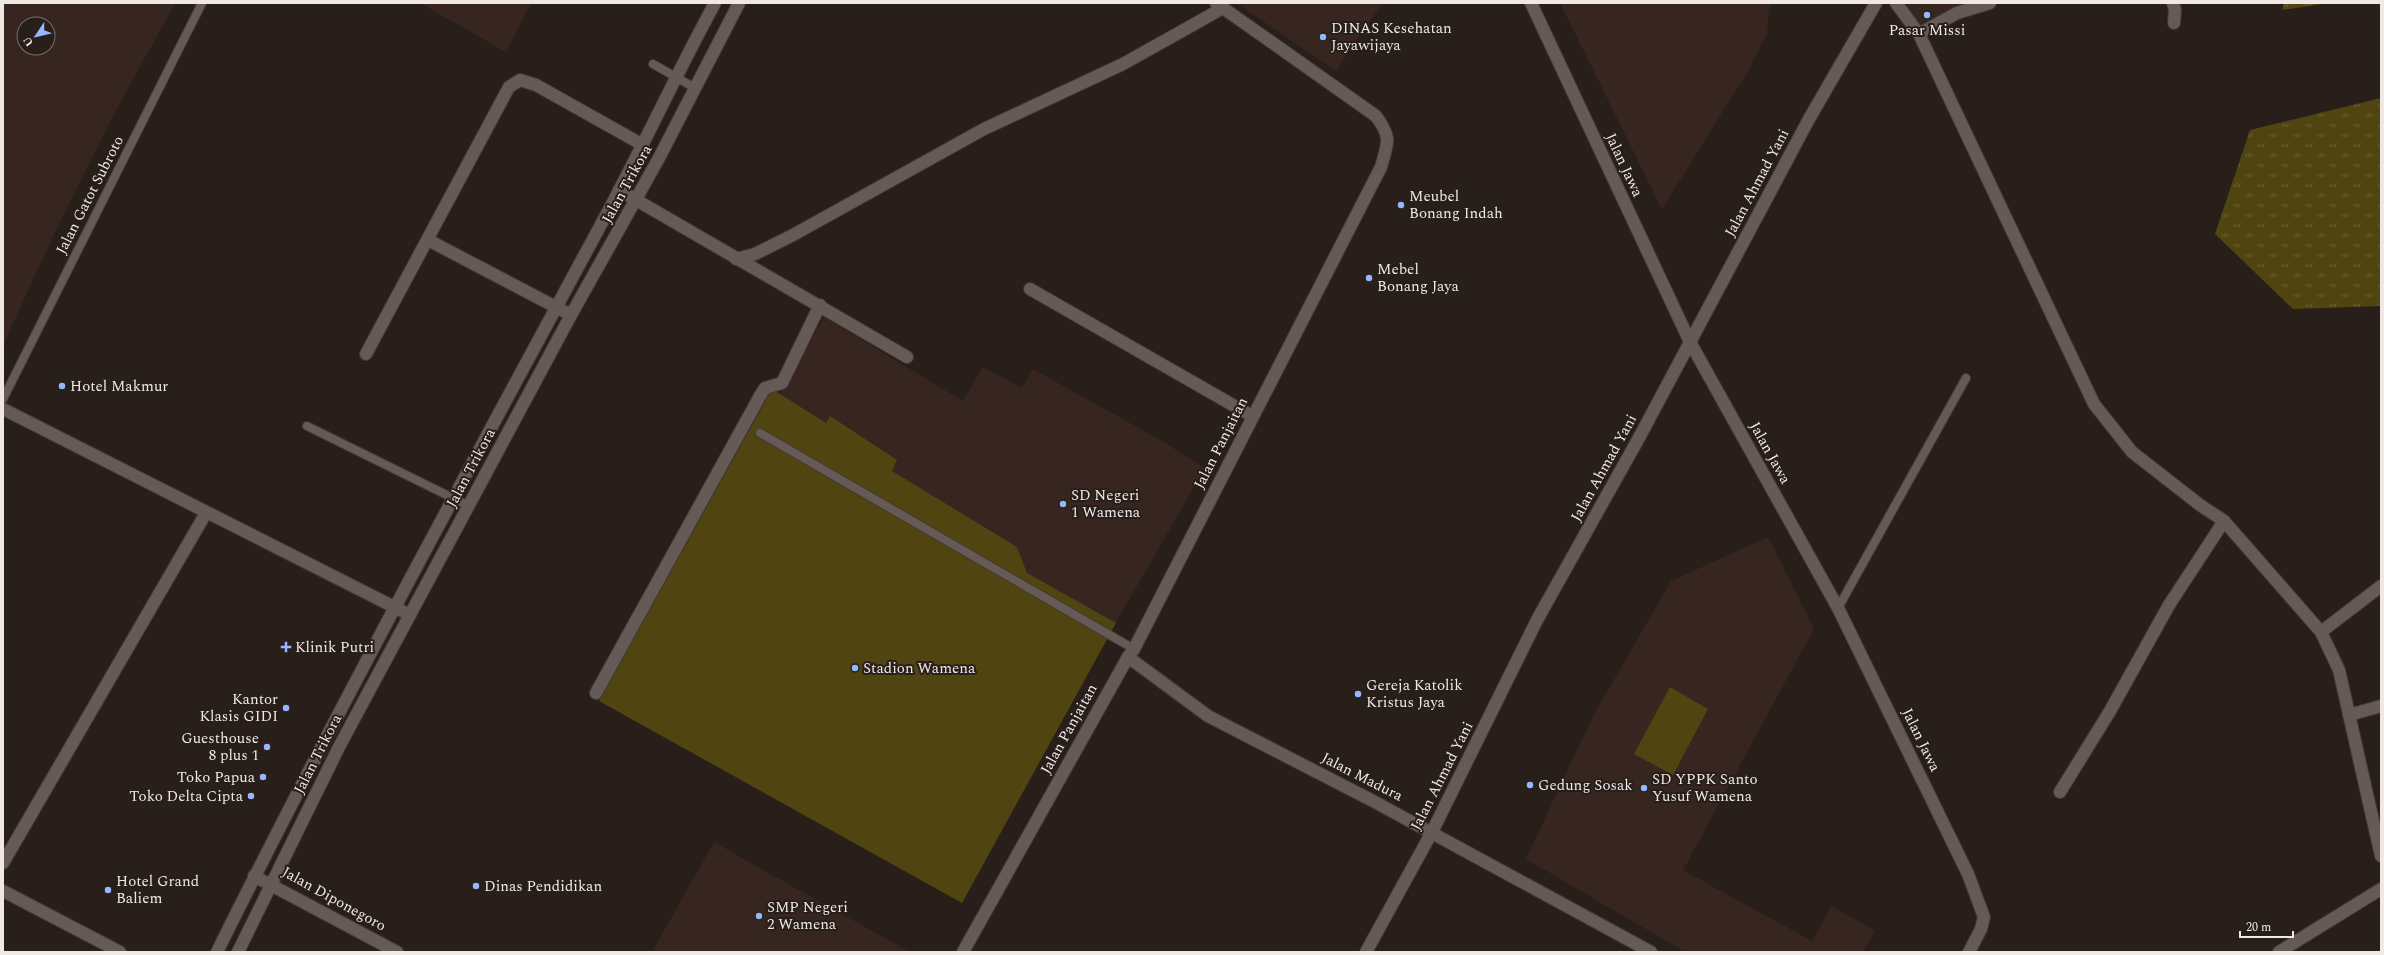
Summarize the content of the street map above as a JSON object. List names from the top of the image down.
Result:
{
  "streets": {
    "street": [
      "Jalan Jawa",
      "Jalan Ahmad Yani",
      "Jalan Trikora",
      "Jalan Panjaitan",
      "Jalan Madura",
      "Jalan Diponegoro"
    ],
    "lane": ["Jalan Gatot Subroto"]
  },
  "crossings": [
    ["Jalan Jawa", "Jalan Ahmad Yani"],
    ["Jalan Ahmad Yani", "Jalan Madura"],
    ["Jalan Trikora", "Jalan Diponegoro"],
    ["Jalan Panjaitan", "Jalan Madura"]
  ],
  "places": {
    "other": [
      "Pasar Missi",
      "DINAS Kesehatan Jayawijaya",
      "Meubel Bonang Indah",
      "Mebel Bonang Jaya",
      "Hotel Makmur",
      "SD Negeri 1 Wamena",
      "Stadion Wamena",
      "Gereja Katolik Kristus Jaya",
      "Kantor Klasis GIDI",
      "Guesthouse 8 plus 1",
      "Toko Papua",
      "Gedung Sosak",
      "SD YPPK Santo Yusuf Wamena",
      "Toko Delta Cipta",
      "Dinas Pendidikan",
      "Hotel Grand Baliem",
      "SMP Negeri 2 Wamena"
    ],
    "health": ["Klinik Putri"]
  },
  "scale_bar": "20 m",
  "north": "bottom left"
}
